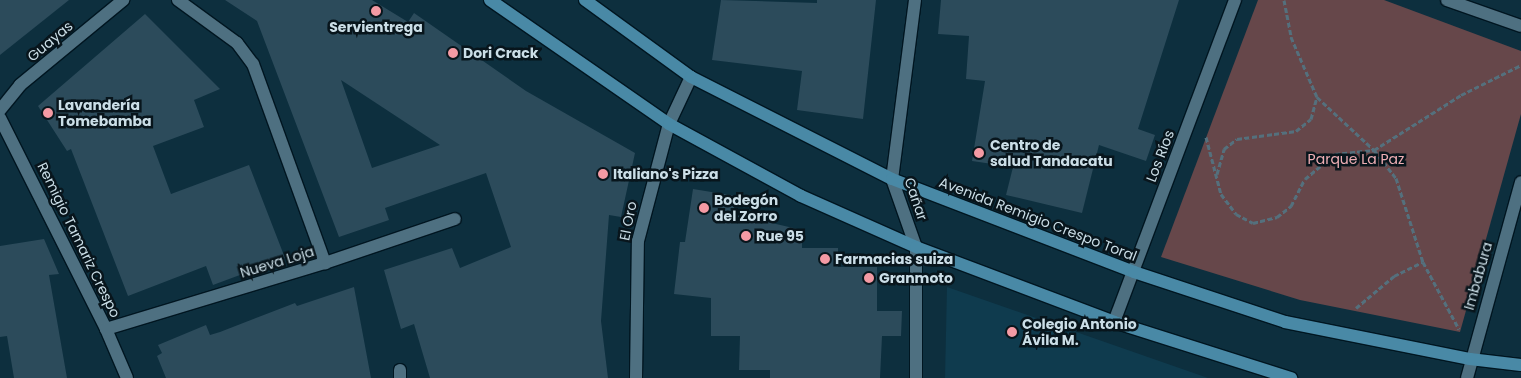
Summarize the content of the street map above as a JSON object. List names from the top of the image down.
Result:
{
  "streets": {
    "main road": ["Avenida Remigio Crespo Toral"],
    "street": [
      "Guayas",
      "Los Ríos",
      "Cañar",
      "El Oro",
      "Remigio Tamariz Crespo",
      "Nueva Loja",
      "Imbabura"
    ]
  },
  "crossings": [
    ["Los Ríos", "Avenida Remigio Crespo Toral"],
    ["Cañar", "Avenida Remigio Crespo Toral"],
    ["Avenida Remigio Crespo Toral", "El Oro"],
    ["Avenida Remigio Crespo Toral", "Imbabura"],
    ["Remigio Tamariz Crespo", "Nueva Loja"]
  ],
  "parks": ["Parque La Paz"],
  "places": [
    "Servientrega",
    "Dori Crack",
    "Lavandería Tomebamba",
    "Centro de salud Tandacatu",
    "Italiano's Pizza",
    "Bodegón del Zorro",
    "Rue 95",
    "Farmacias suiza",
    "Granmoto",
    "Colegio Antonio Ávila M."
  ]
}
